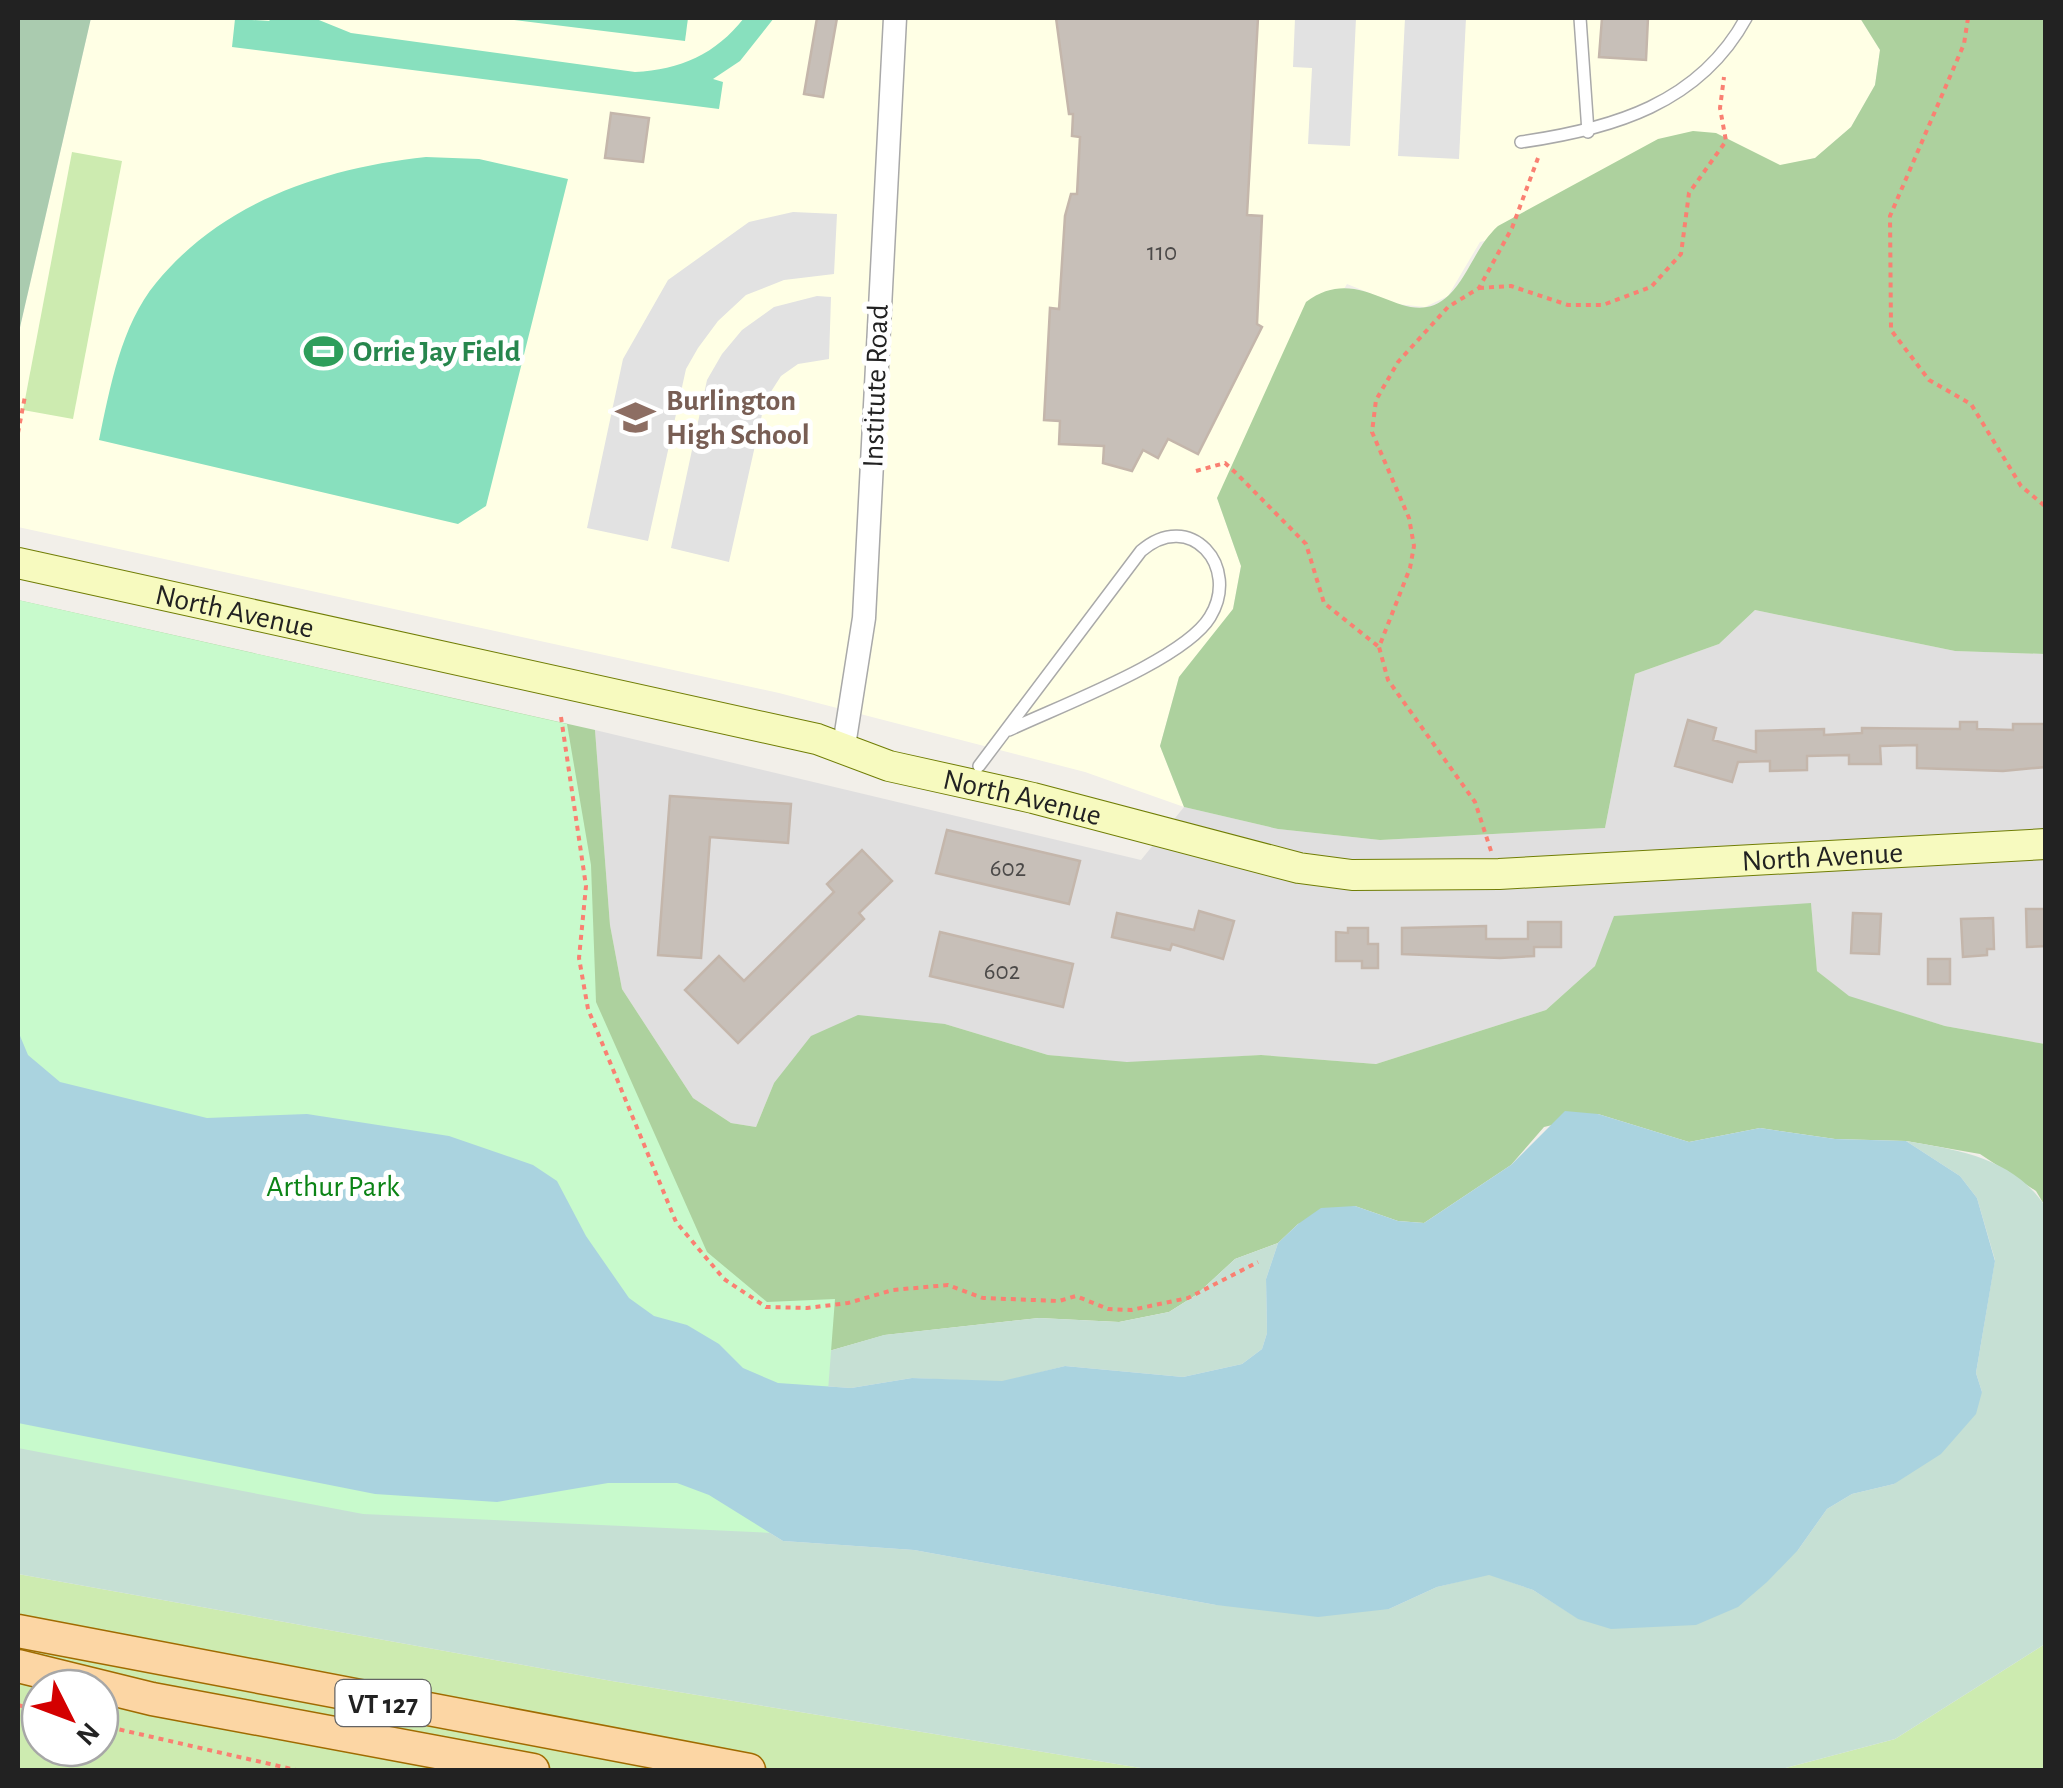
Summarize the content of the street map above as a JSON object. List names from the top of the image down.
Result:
{
  "streets": {
    "main road": ["North Avenue", "VT 127"],
    "street": ["Institute Road"]
  },
  "crossings": [
    ["Institute Road", "North Avenue"]
  ],
  "parks": ["Arthur Park"],
  "places": {
    "sports": ["Orrie Jay Field"],
    "school or university": ["Burlington High School"]
  },
  "house_numbers": ["110", "602", "602"],
  "north": "bottom right"
}
